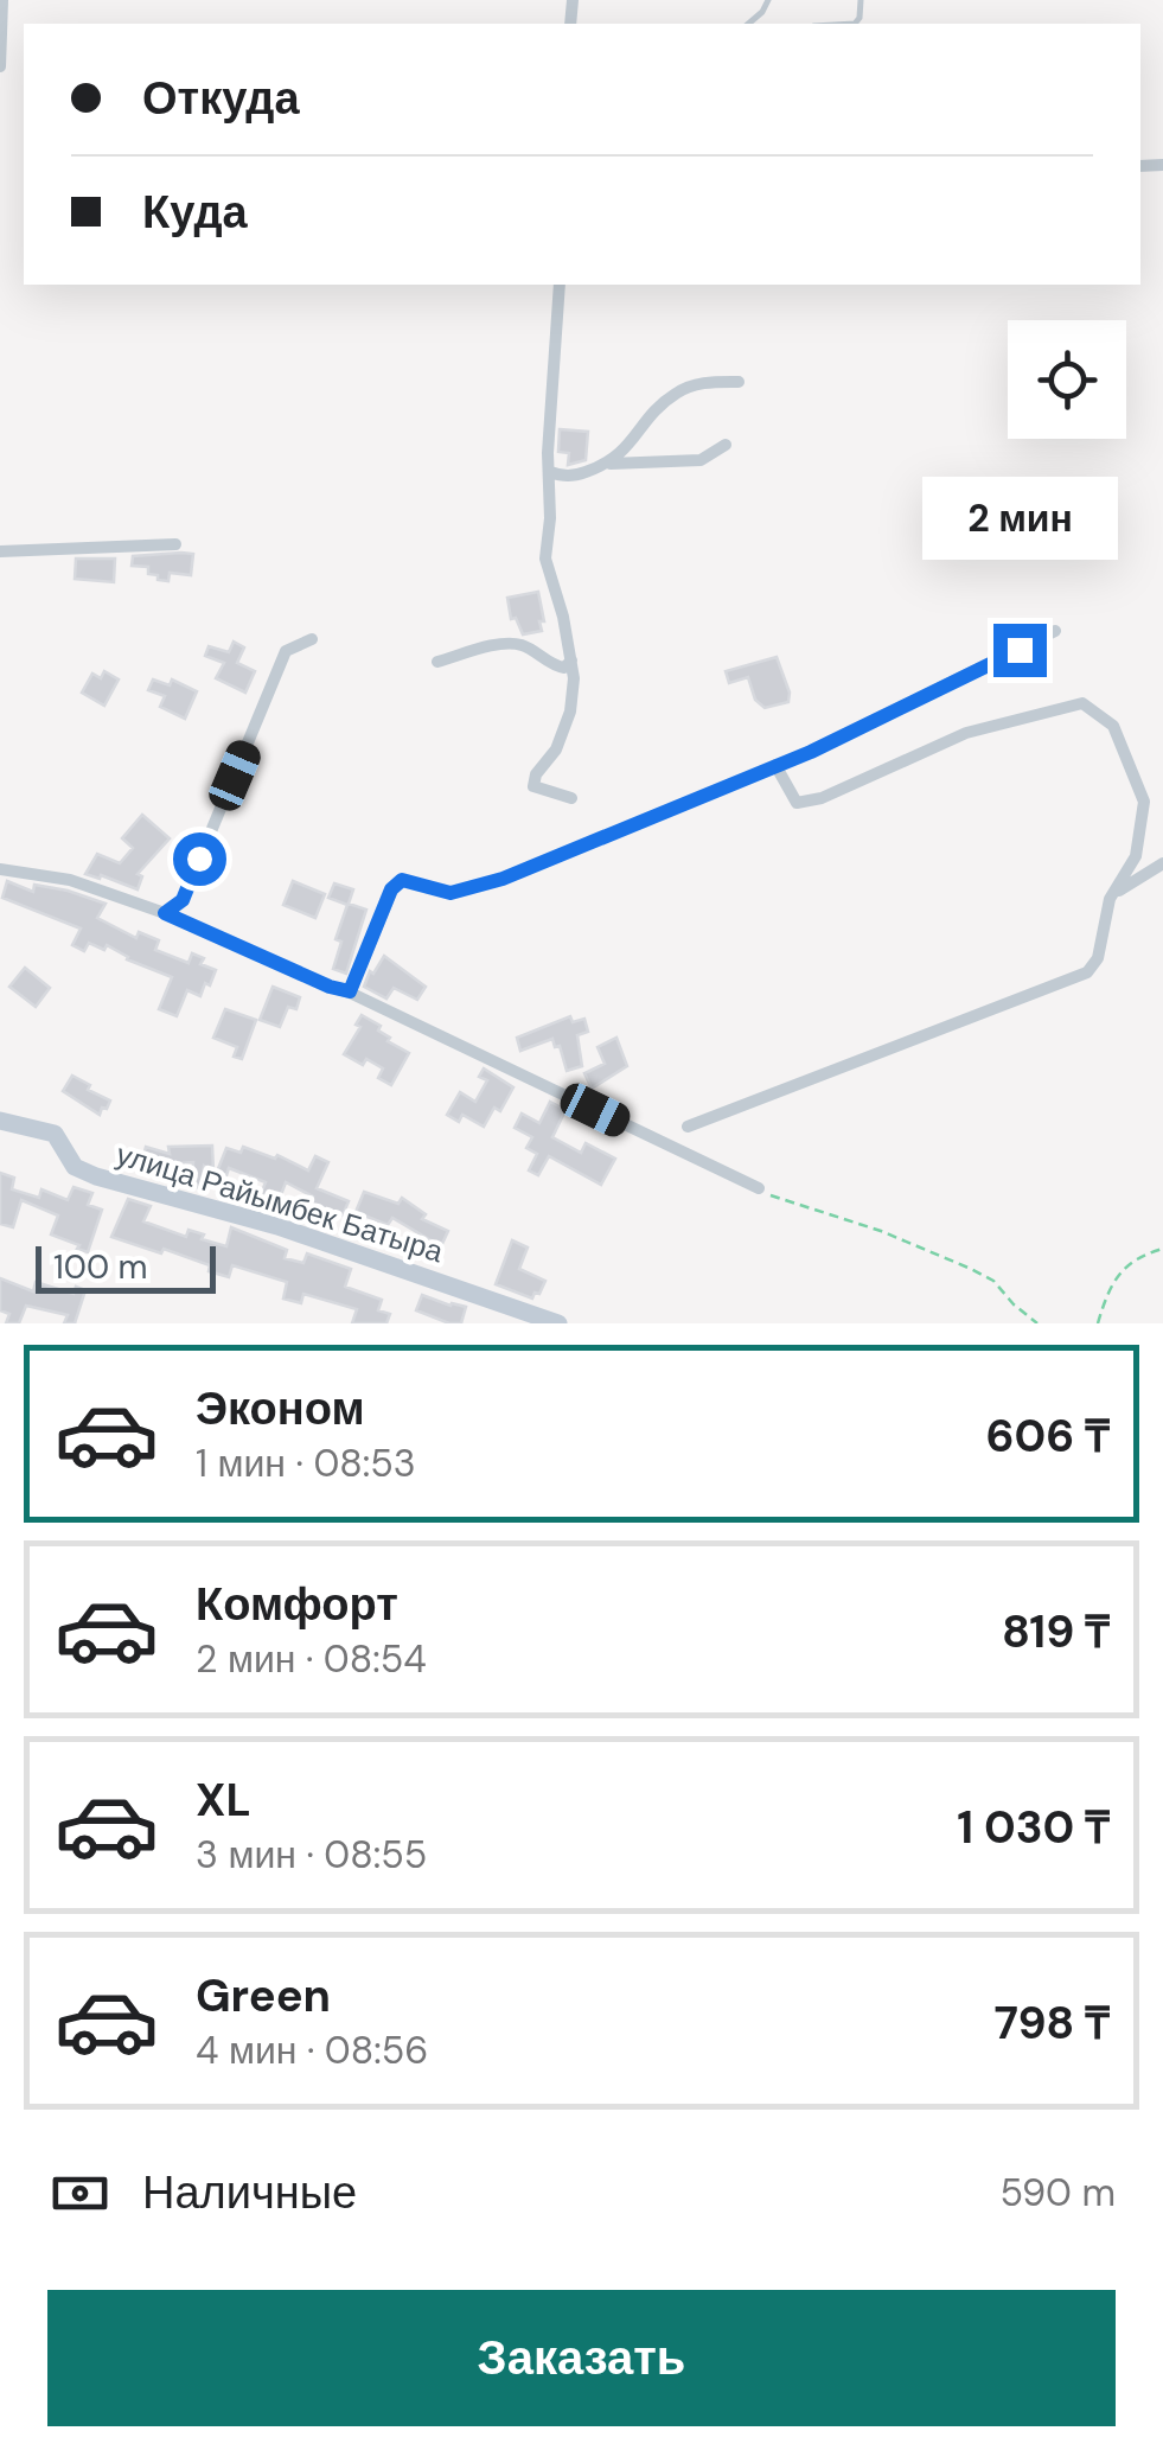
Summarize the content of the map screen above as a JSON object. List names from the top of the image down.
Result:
{
  "streets": {
    "street": ["улица Райымбек Батыра"]
  },
  "scale_bar": "100 m",
  "page": {
    "banner": ["Откуда", "Куда"],
    "bubble": "2 мин",
    "scale": "100 m",
    "list": [
      {
        "name": "Эконом",
        "note": "1 мин · 08:53",
        "value": "606 ₸"
      },
      {
        "name": "Комфорт",
        "note": "2 мин · 08:54",
        "value": "819 ₸"
      },
      {
        "name": "XL",
        "note": "3 мин · 08:55",
        "value": "1 030 ₸"
      },
      {
        "name": "Green",
        "note": "4 мин · 08:56",
        "value": "798 ₸"
      }
    ],
    "pay": ["Наличные", "590 m"],
    "buttons": "Заказать"
  }
}
